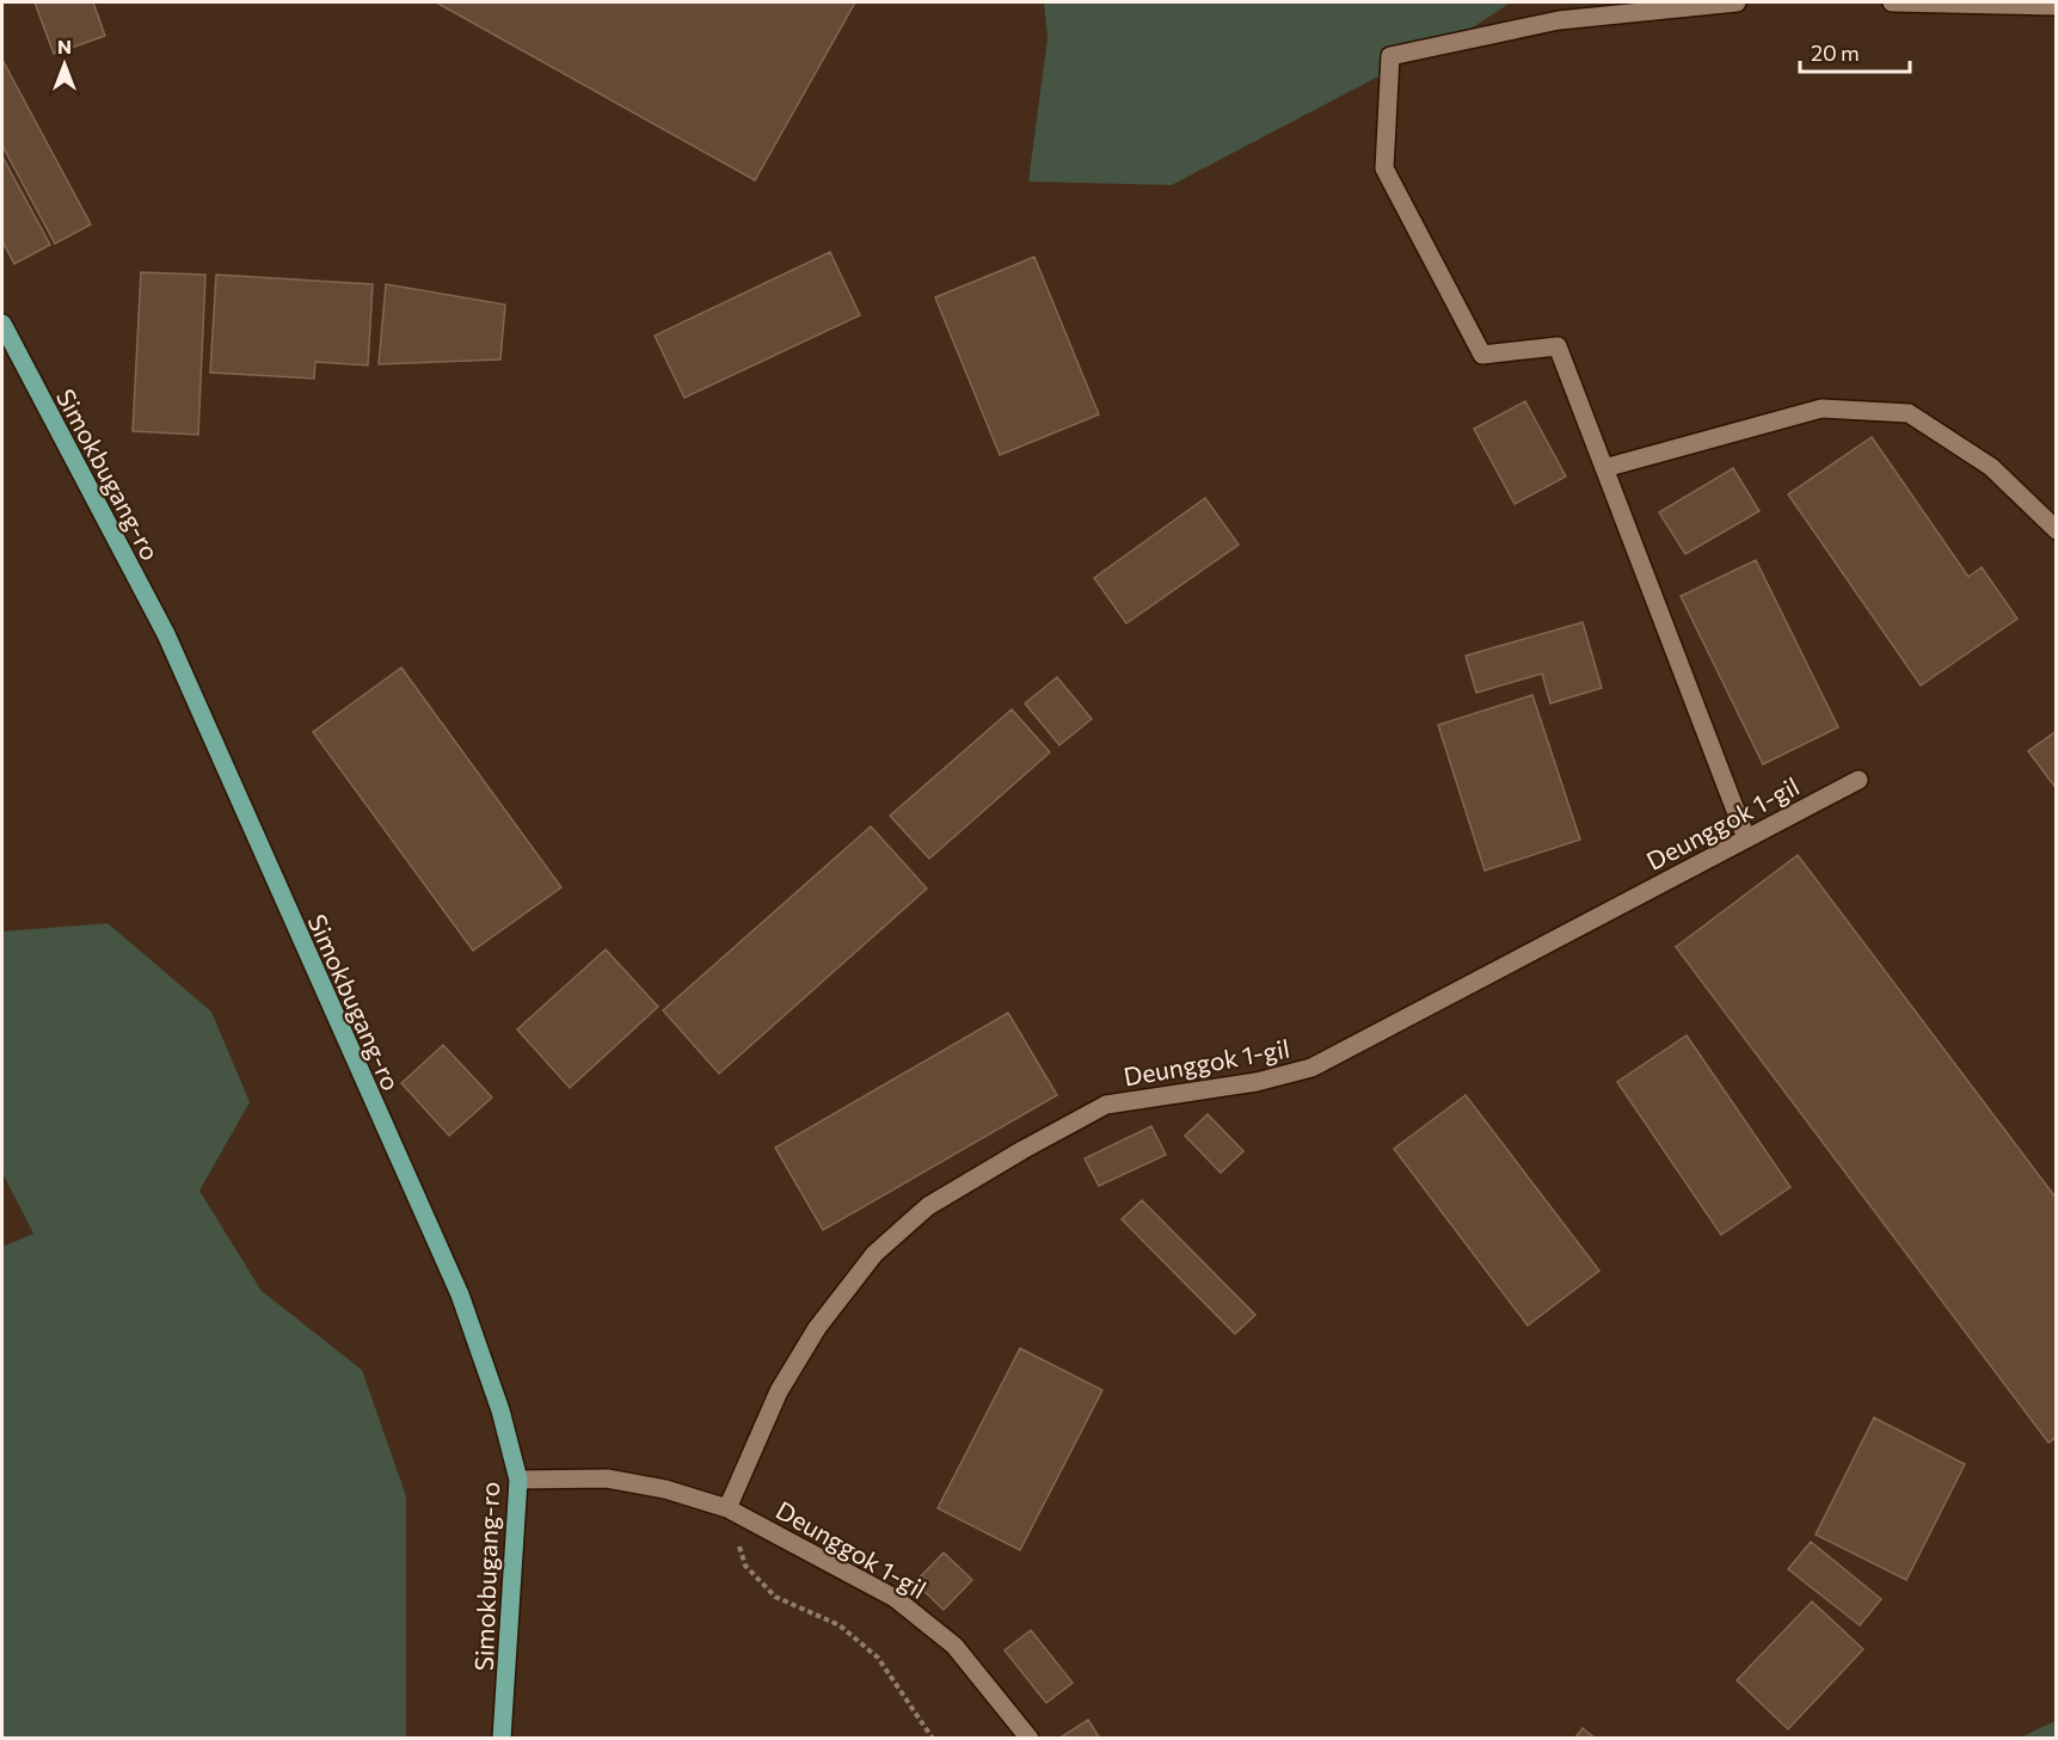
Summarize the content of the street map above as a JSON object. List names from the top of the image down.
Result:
{
  "streets": {
    "main road": ["Simokbugang-ro"],
    "street": ["Deunggok 1-gil"]
  },
  "crossings": [
    ["Simokbugang-ro", "Deunggok 1-gil"]
  ],
  "scale_bar": "20 m",
  "north": "top"
}
